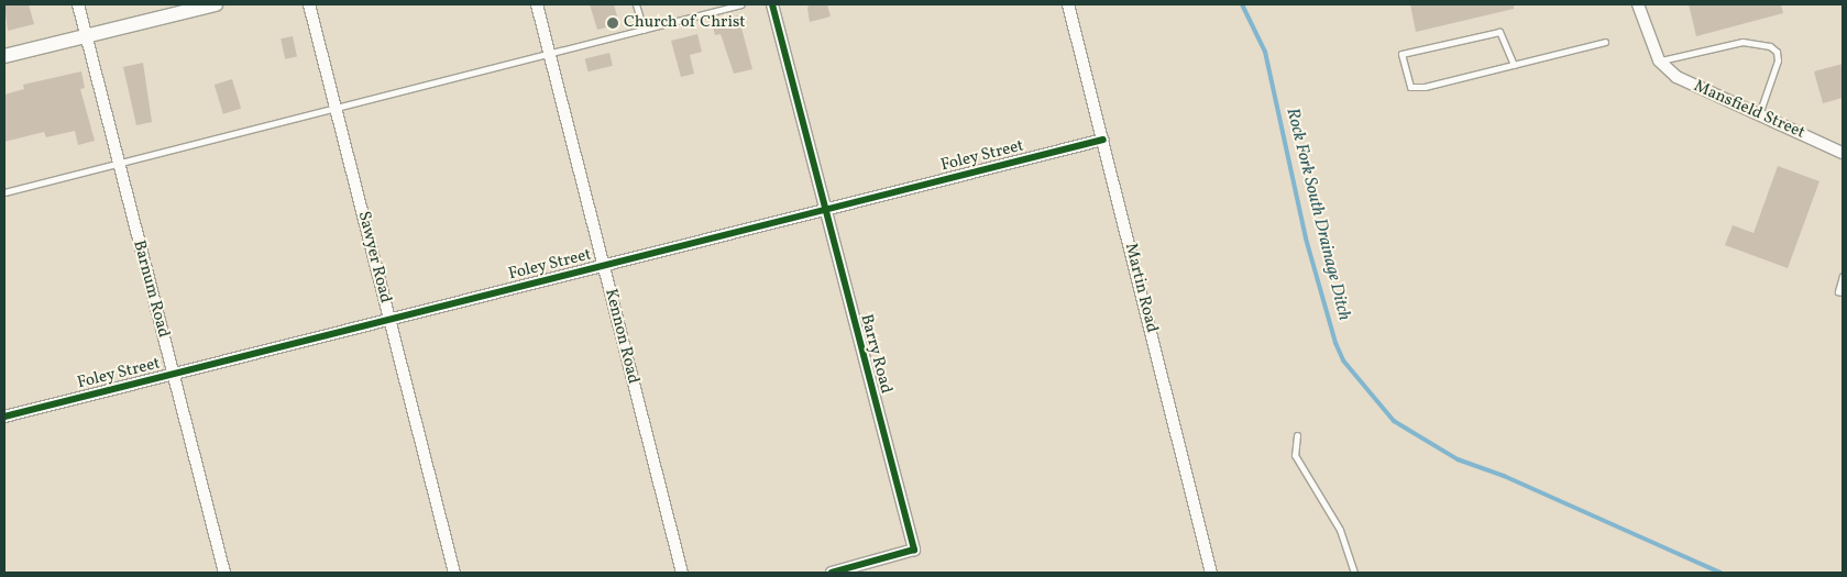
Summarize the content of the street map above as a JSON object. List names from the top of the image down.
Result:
{
  "streets": {
    "street": [
      "Mansfield Street",
      "Foley Street",
      "Sawyer Road",
      "Martin Road",
      "Barnum Road",
      "Kennon Road",
      "Barry Road"
    ]
  },
  "crossings": [
    ["Foley Street", "Sawyer Road"],
    ["Foley Street", "Martin Road"],
    ["Foley Street", "Barnum Road"],
    ["Foley Street", "Kennon Road"],
    ["Foley Street", "Barry Road"]
  ],
  "water": ["Rock Fork South Drainage Ditch"],
  "places": ["Church of Christ"]
}
